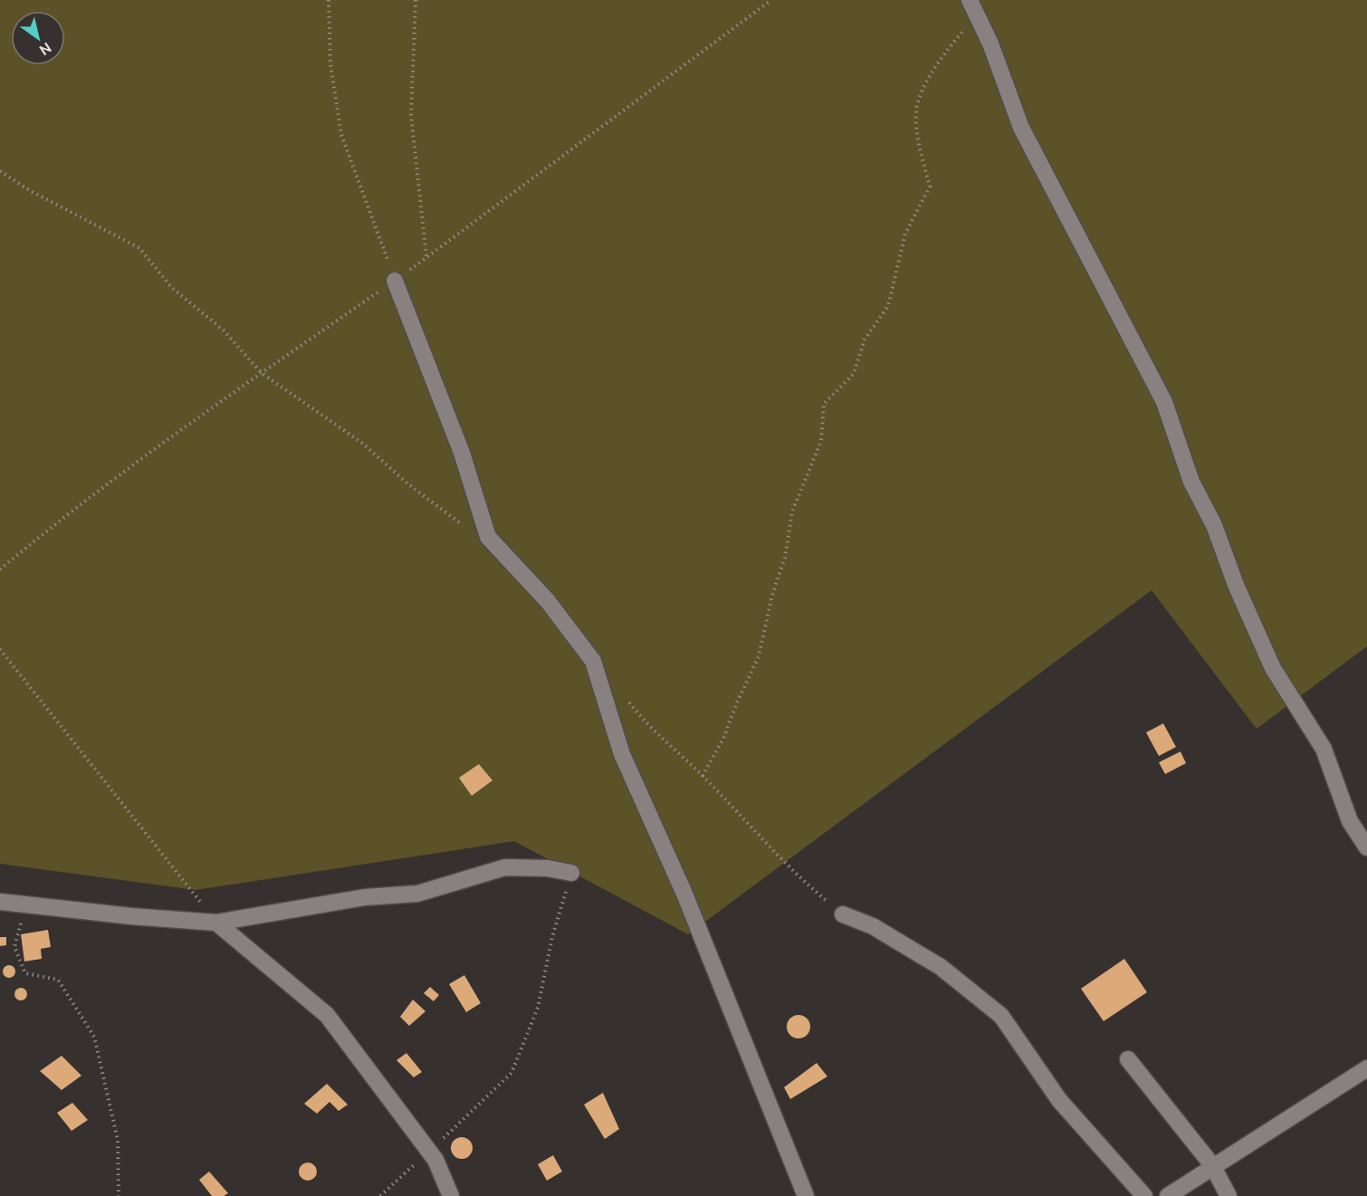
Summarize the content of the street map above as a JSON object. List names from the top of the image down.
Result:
{
  "north": "bottom right"
}
